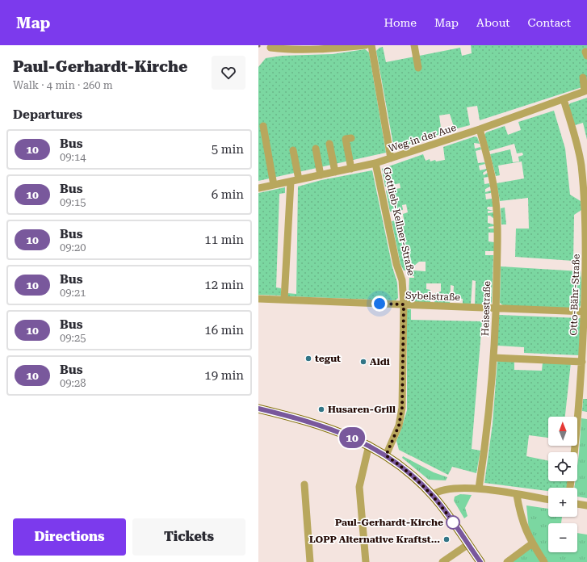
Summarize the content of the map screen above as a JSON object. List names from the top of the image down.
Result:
{
  "streets": {
    "street": [
      "Weg in der Aue",
      "Gottlieb-Kellner-Straße",
      "Otto-Bähr-Straße",
      "Sybelstraße",
      "Heisestraße"
    ]
  },
  "crossings": [
    ["Weg in der Aue", "Gottlieb-Kellner-Straße"],
    ["Weg in der Aue", "Otto-Bähr-Straße"],
    ["Weg in der Aue", "Heisestraße"],
    ["Gottlieb-Kellner-Straße", "Sybelstraße"],
    ["Otto-Bähr-Straße", "Sybelstraße"],
    ["Sybelstraße", "Heisestraße"]
  ],
  "places": [
    "tegut",
    "Aldi",
    "Husaren-Grill",
    "Paul-Gerhardt-Kirche",
    "LOPP Alternative Kraftst..."
  ],
  "lines": ["bus line 10"],
  "north": "top",
  "page": {
    "header": "Map",
    "nav": [
      "Home",
      "Map",
      "About",
      "Contact"
    ],
    "heading": [
      ["Paul-Gerhardt-Kirche", "Walk · 4 min · 260 m"],
      "Departures"
    ],
    "on_map": "10",
    "list": [
      {
        "mark": "10",
        "name": "Bus",
        "note": "09:14",
        "value": "5 min"
      },
      {
        "mark": "10",
        "name": "Bus",
        "note": "09:15",
        "value": "6 min"
      },
      {
        "mark": "10",
        "name": "Bus",
        "note": "09:20",
        "value": "11 min"
      },
      {
        "mark": "10",
        "name": "Bus",
        "note": "09:21",
        "value": "12 min"
      },
      {
        "mark": "10",
        "name": "Bus",
        "note": "09:25",
        "value": "16 min"
      },
      {
        "mark": "10",
        "name": "Bus",
        "note": "09:28",
        "value": "19 min"
      }
    ],
    "map_buttons": ["+", "−"],
    "buttons": ["Directions", "Tickets"]
  }
}
